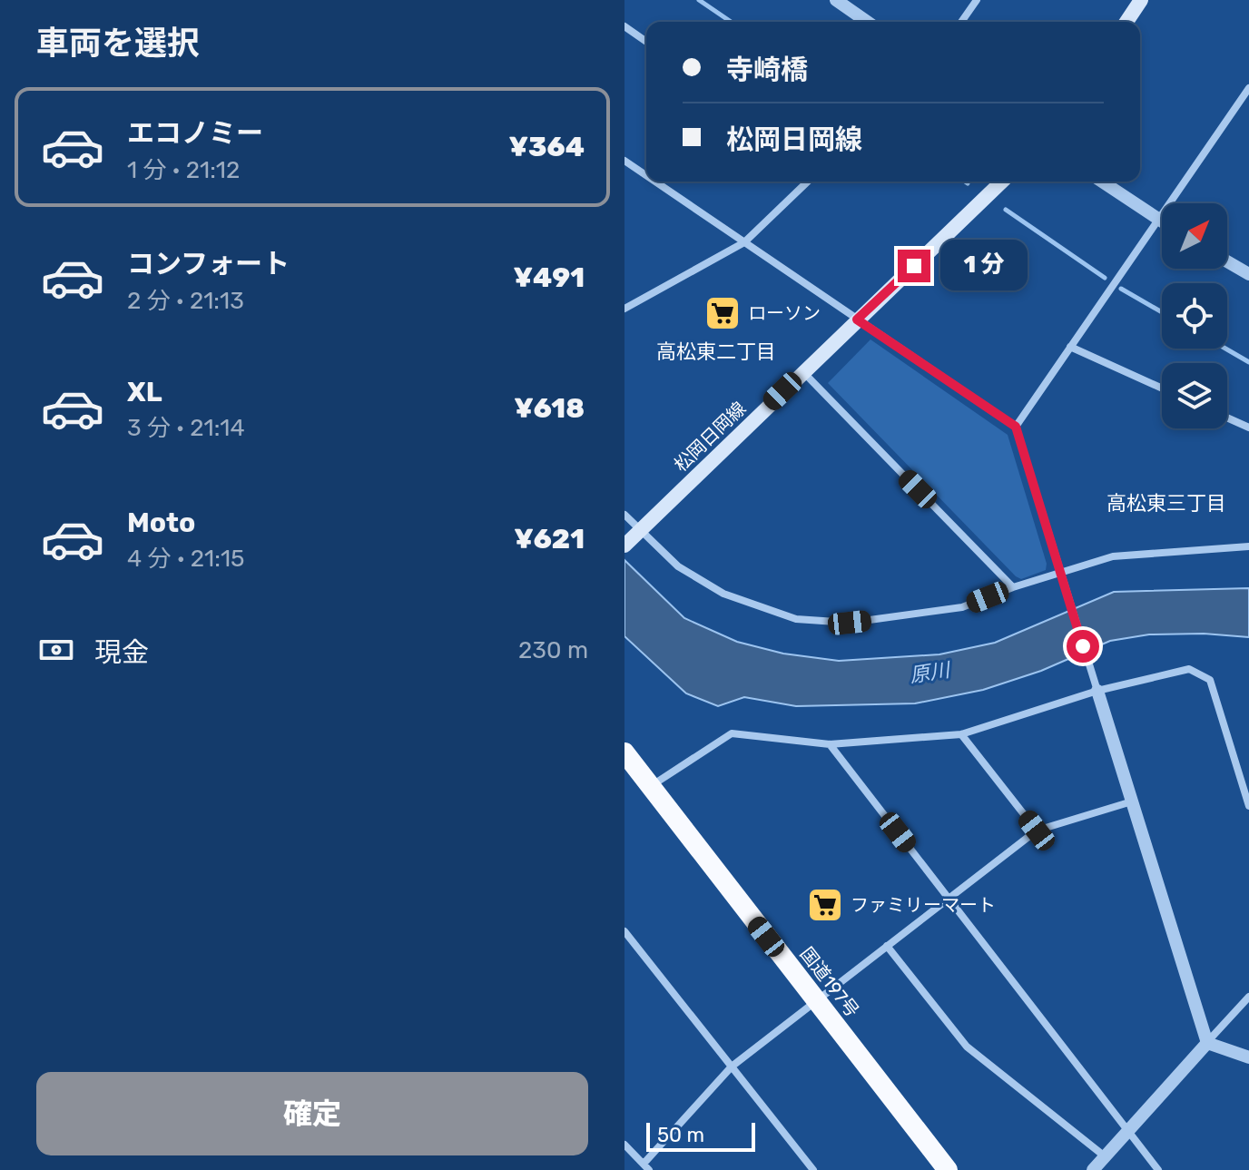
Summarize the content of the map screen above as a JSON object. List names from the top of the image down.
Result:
{
  "streets": {
    "highway": ["国道197号"],
    "main road": ["松岡日岡線"]
  },
  "districts": ["高松東二丁目", "高松東三丁目"],
  "water": ["原川"],
  "places": {
    "supermarket": ["ローソン", "ファミリーマート"]
  },
  "scale_bar": "50 m",
  "north": "top right",
  "page": {
    "heading": "車両を選択",
    "banner": ["寺崎橋", "松岡日岡線"],
    "list": [
      {
        "name": "エコノミー",
        "note": "1 分 · 21:12",
        "value": "¥364"
      },
      {
        "name": "コンフォート",
        "note": "2 分 · 21:13",
        "value": "¥491"
      },
      {
        "name": "XL",
        "note": "3 分 · 21:14",
        "value": "¥618"
      },
      {
        "name": "Moto",
        "note": "4 分 · 21:15",
        "value": "¥621"
      }
    ],
    "bubble": "1 分",
    "pay": ["現金", "230 m"],
    "buttons": "確定",
    "scale": "50 m"
  }
}
